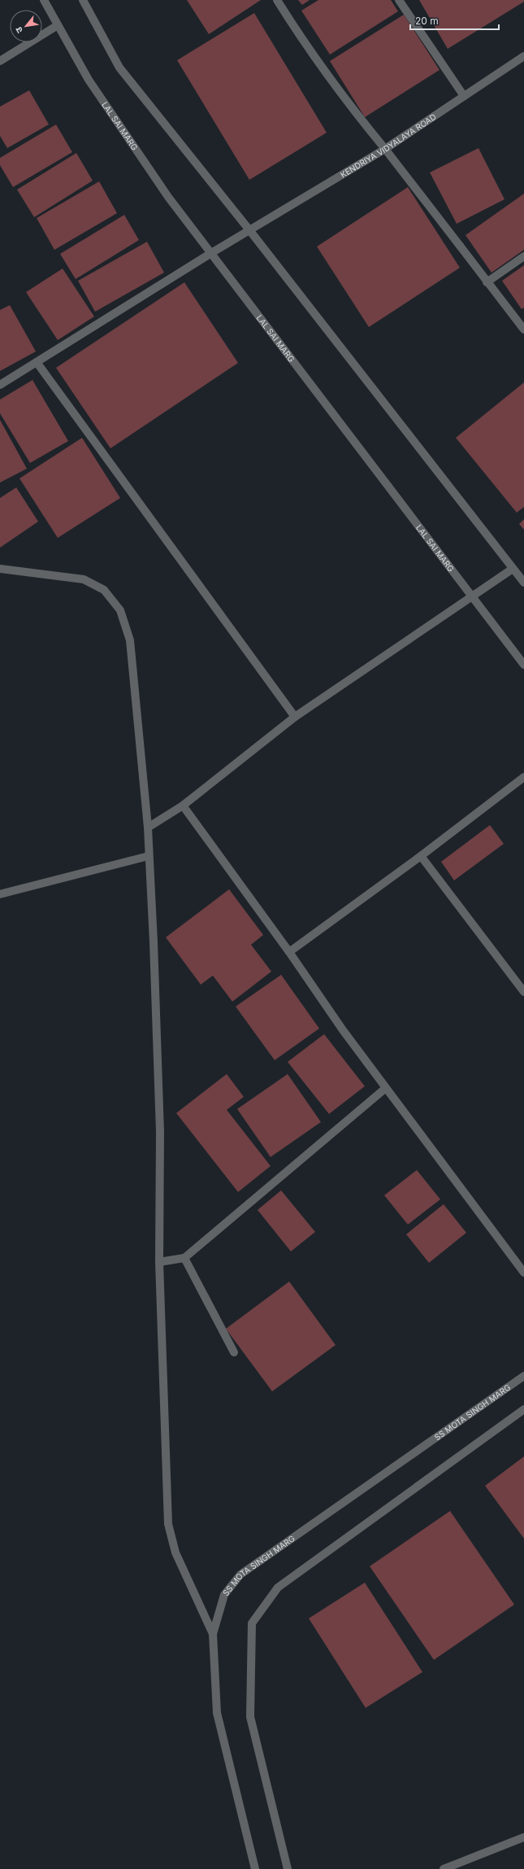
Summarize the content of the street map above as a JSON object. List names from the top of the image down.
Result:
{
  "streets": {
    "street": ["LAL SAI MARG", "KENDRIYA VIDYALAYA ROAD", "SS MOTA SINGH MARG"]
  },
  "crossings": [
    ["LAL SAI MARG", "KENDRIYA VIDYALAYA ROAD"]
  ],
  "scale_bar": "20 m",
  "north": "bottom left"
}
